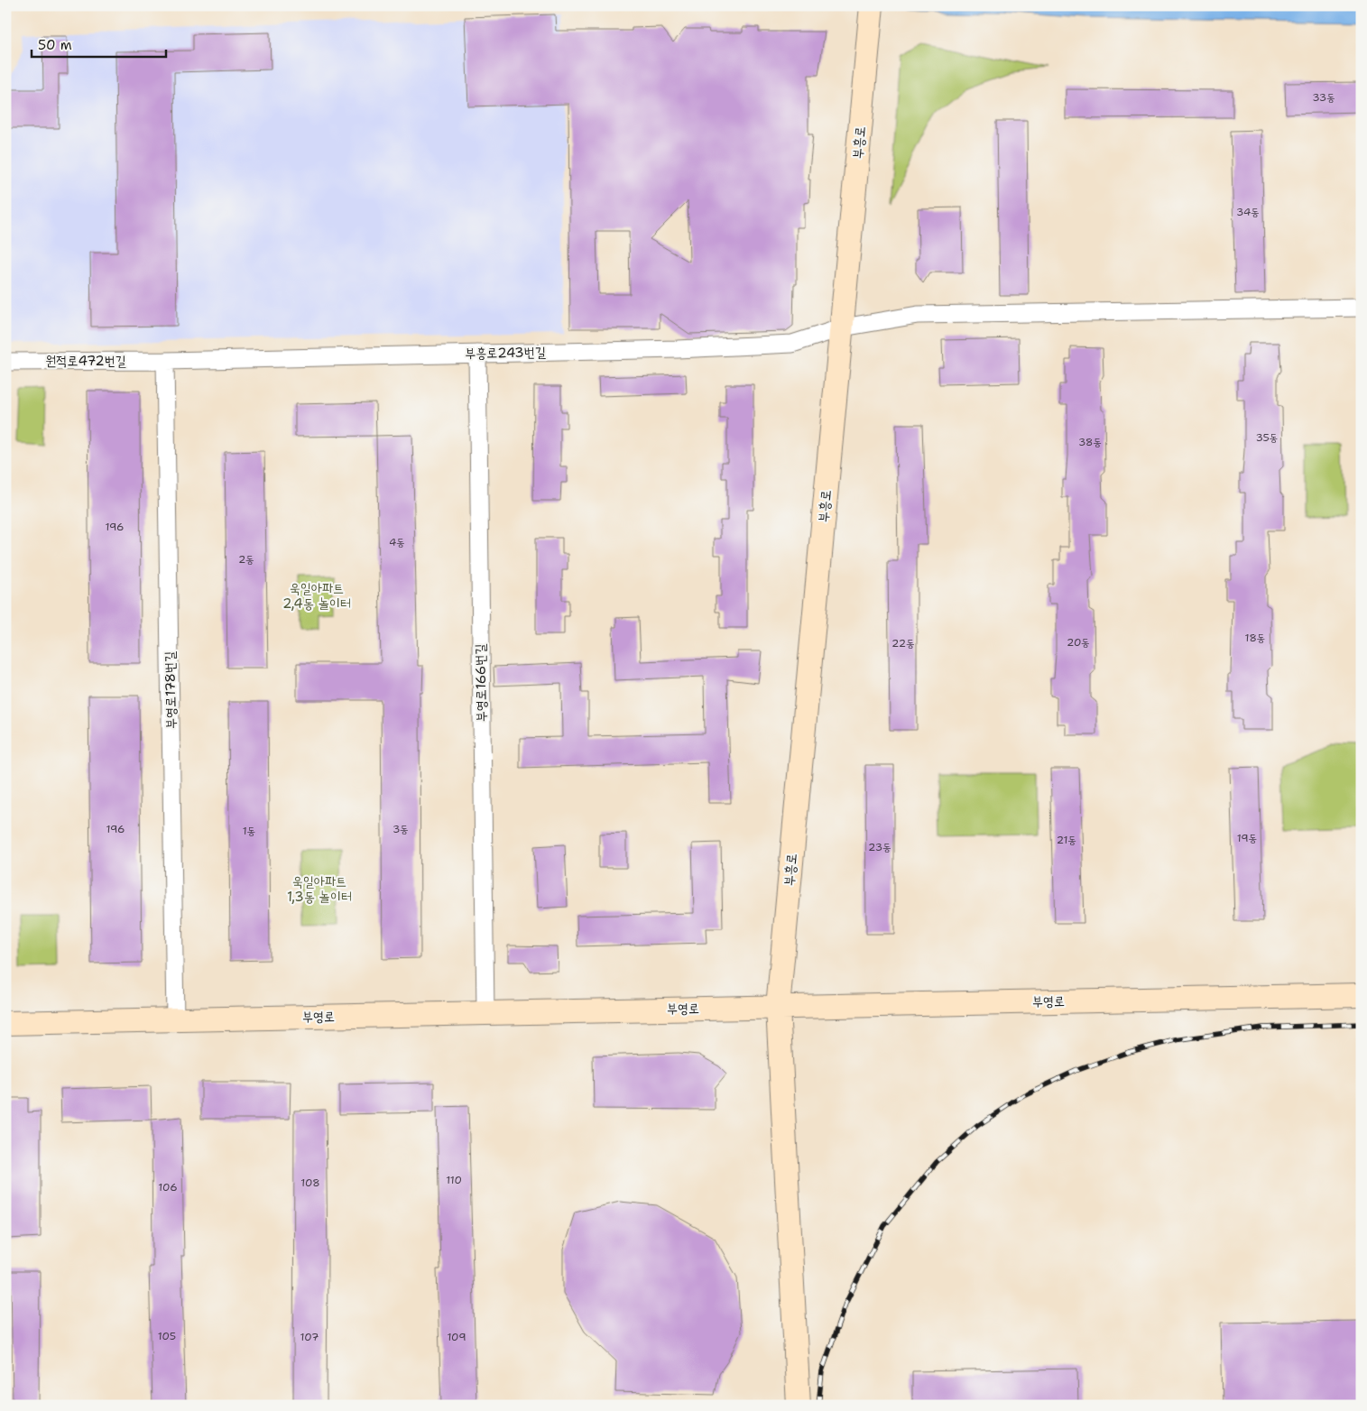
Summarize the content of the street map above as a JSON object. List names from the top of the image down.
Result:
{
  "streets": {
    "main road": ["부흥로", "부영로"],
    "street": [
      "부흥로243번길",
      "원적로472번길",
      "부영로166번길",
      "부영로178번길"
    ]
  },
  "crossings": [
    ["부흥로", "부흥로243번길"],
    ["부흥로", "부영로"],
    ["부흥로243번길", "원적로472번길"],
    ["부흥로243번길", "부영로166번길"],
    ["부흥로243번길", "부영로178번길"],
    ["원적로472번길", "부영로178번길"],
    ["부영로166번길", "부영로"],
    ["부영로178번길", "부영로"]
  ],
  "parks": ["욱일아파트 2,4동 놀이터", "욱일아파트 1,3동 놀이터"],
  "house_numbers": [
    "33동",
    "34동",
    "35동",
    "38동",
    "196",
    "4동",
    "2동",
    "18동",
    "20동",
    "22동",
    "196",
    "3동",
    "1동",
    "19동",
    "21동",
    "23동",
    "110",
    "108",
    "106",
    "105",
    "107",
    "109"
  ],
  "scale_bar": "50 m"
}
